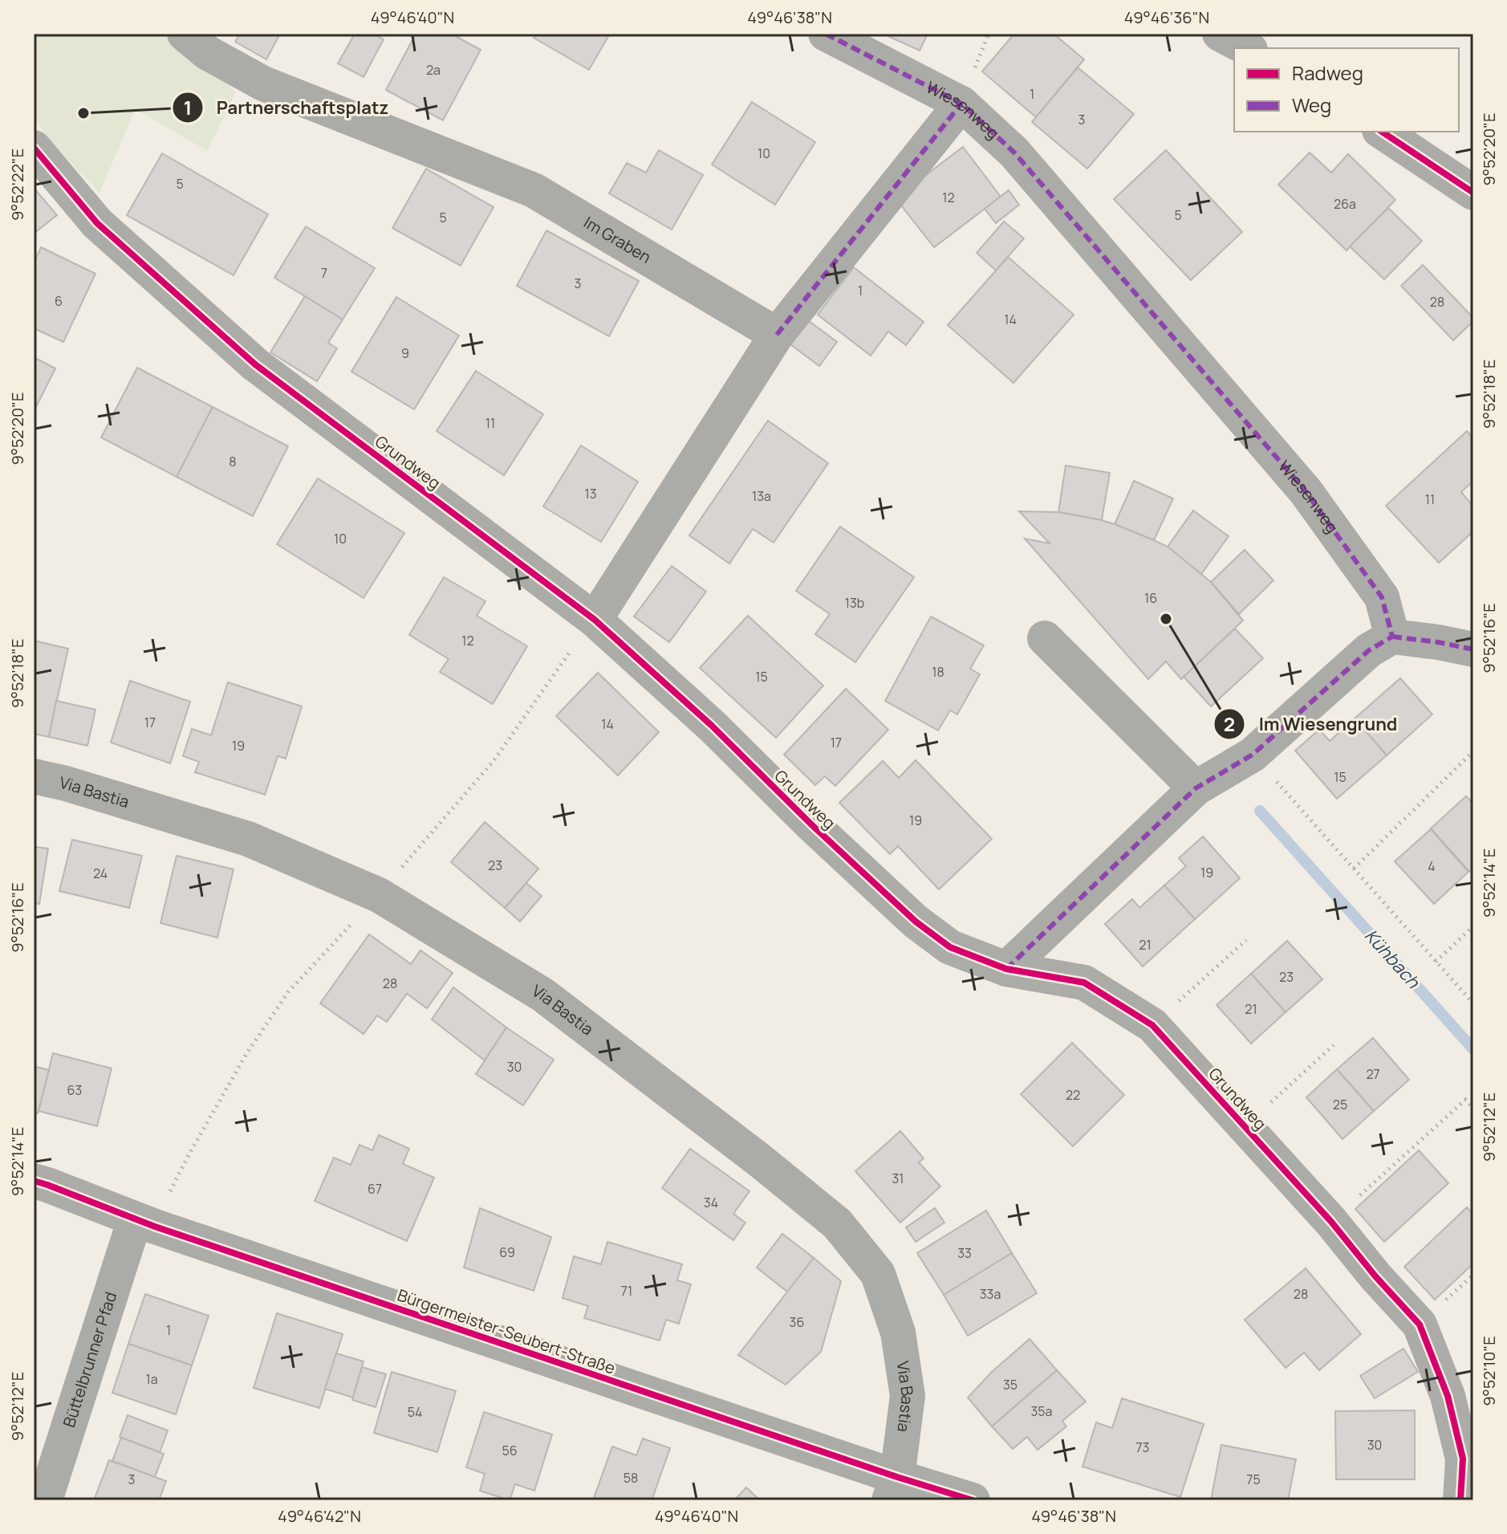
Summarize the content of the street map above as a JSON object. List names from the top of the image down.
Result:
{
  "streets": {
    "street": [
      "Wiesenweg",
      "Im Graben",
      "Grundweg",
      "Via Bastia",
      "Bürgermeister-Seubert-Straße",
      "Büttelbrunner Pfad"
    ]
  },
  "crossings": [
    ["Via Bastia", "Bürgermeister-Seubert-Straße"],
    ["Bürgermeister-Seubert-Straße", "Büttelbrunner Pfad"]
  ],
  "water": ["Kühbach"],
  "places": ["Partnerschaftsplatz", "Im Wiesengrund"],
  "house_numbers": [
    "2a",
    "1",
    "3",
    "10",
    "5",
    "12",
    "26a",
    "5",
    "5",
    "7",
    "3",
    "1",
    "6",
    "28",
    "14",
    "9",
    "11",
    "8",
    "13",
    "13a",
    "11",
    "10",
    "16",
    "13b",
    "12",
    "18",
    "15",
    "17",
    "14",
    "17",
    "19",
    "15",
    "19",
    "23",
    "4",
    "19",
    "24",
    "21",
    "23",
    "28",
    "21",
    "30",
    "27",
    "63",
    "22",
    "25",
    "31",
    "67",
    "34",
    "69",
    "33",
    "71",
    "33a",
    "28",
    "36",
    "1",
    "1a",
    "35",
    "35a",
    "54",
    "30",
    "73",
    "56",
    "58",
    "3",
    "75"
  ],
  "legend": ["Radweg", "Weg"],
  "coordinates": [
    "49°46'40\"N",
    "49°46'38\"N",
    "49°46'36\"N",
    "9°52'20\"E",
    "9°52'22\"E",
    "9°52'18\"E",
    "9°52'16\"E",
    "9°52'14\"E",
    "9°52'12\"E",
    "9°52'10\"E",
    "49°46'42\"N"
  ]
}
